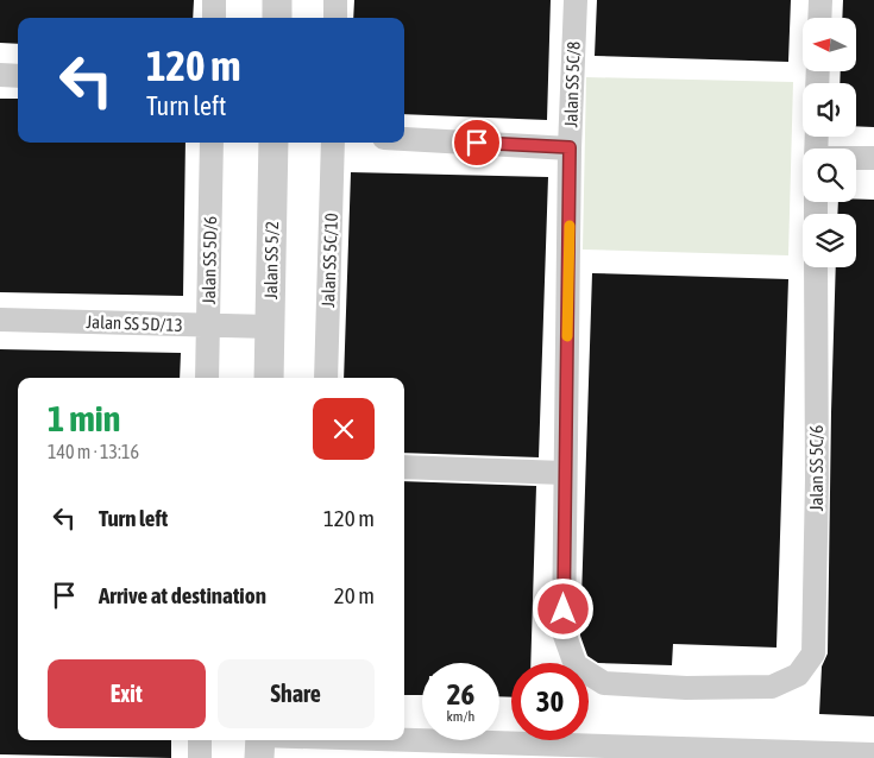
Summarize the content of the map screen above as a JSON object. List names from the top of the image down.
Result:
{
  "streets": {
    "street": [
      "Jalan SS 5C/8",
      "Jalan SS 5D/6",
      "Jalan SS 5/2",
      "Jalan SS 5C/10",
      "Jalan SS 5D/13",
      "Jalan SS 5C/6"
    ]
  },
  "crossings": [
    ["Jalan SS 5D/6", "Jalan SS 5D/13"],
    ["Jalan SS 5/2", "Jalan SS 5D/13"]
  ],
  "north": "left",
  "page": {
    "turn": ["120 m", "Turn left"],
    "heading": ["1 min", "140 m · 13:16"],
    "list": [
      {
        "name": "Turn left",
        "value": "120 m"
      },
      {
        "name": "Arrive at destination",
        "value": "20 m"
      }
    ],
    "buttons": ["Exit", "Share"],
    "speed": "26 km/h",
    "limit": "30"
  }
}
